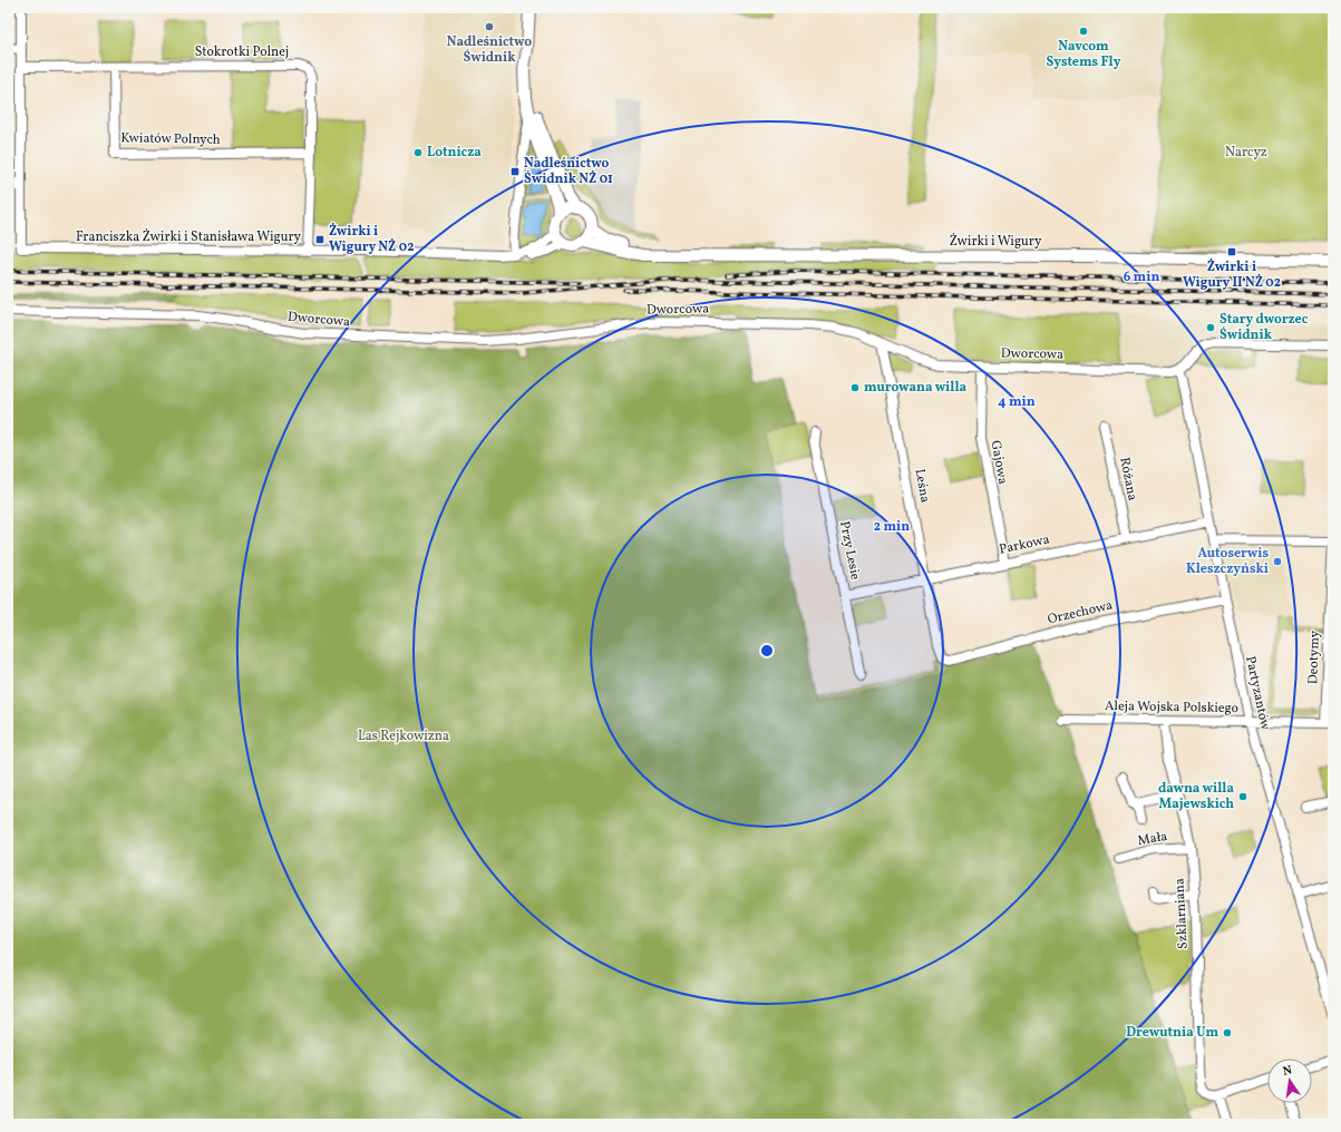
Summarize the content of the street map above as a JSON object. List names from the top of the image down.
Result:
{
  "streets": {
    "main road": ["Żwirki i Wigury"],
    "street": [
      "Stokrotki Polnej",
      "Kwiatów Polnych",
      "Franciszka Żwirki i Stanisława Wigury",
      "Dworcowa",
      "Gajowa",
      "Różana",
      "Leśna",
      "Parkowa",
      "Przy Lesie",
      "Orzechowa",
      "Deotymy",
      "Partyzantów",
      "Aleja Wojska Polskiego",
      "Mała",
      "Szklarniana"
    ]
  },
  "crossings": [
    ["Stokrotki Polnej", "Kwiatów Polnych"],
    ["Stokrotki Polnej", "Franciszka Żwirki i Stanisława Wigury"],
    ["Franciszka Żwirki i Stanisława Wigury", "Żwirki i Wigury"],
    ["Dworcowa", "Gajowa"],
    ["Dworcowa", "Leśna"],
    ["Dworcowa", "Partyzantów"],
    ["Gajowa", "Parkowa"],
    ["Różana", "Parkowa"],
    ["Leśna", "Parkowa"],
    ["Leśna", "Orzechowa"],
    ["Parkowa", "Przy Lesie"],
    ["Parkowa", "Partyzantów"],
    ["Orzechowa", "Partyzantów"],
    ["Deotymy", "Aleja Wojska Polskiego"],
    ["Partyzantów", "Aleja Wojska Polskiego"],
    ["Aleja Wojska Polskiego", "Szklarniana"],
    ["Mała", "Szklarniana"]
  ],
  "parks": ["Narcyz", "Las Rejkowizna"],
  "places": {
    "other": [
      "Nadleśnictwo Świdnik",
      "Navcom Systems Fly",
      "Lotnicza",
      "Stary dworzec Świdnik",
      "murowana willa",
      "Autoserwis Kleszczyński",
      "dawna willa Majewskich",
      "Drewutnia Um"
    ],
    "transit": ["Nadleśnictwo Świdnik NŻ 01", "Żwirki i Wigury NŻ 02", "Żwirki i Wigury II NŻ 02"]
  },
  "north": "top",
  "rings": ["6 min", "4 min", "2 min"]
}
